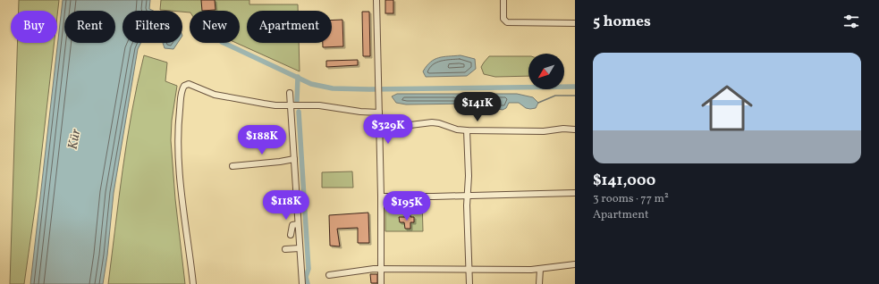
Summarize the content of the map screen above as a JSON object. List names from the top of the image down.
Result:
{
  "water": ["Kür"],
  "north": "bottom left",
  "page": {
    "heading": "5 homes",
    "chip": [
      "Buy",
      "Rent",
      "Filters",
      "New",
      "Apartment"
    ],
    "list": [
      {
        "name": "$141,000",
        "note": "3 rooms · 77 m² · Apartment"
      }
    ],
    "price": [
      "$141K",
      "$329K",
      "$188K",
      "$118K",
      "$195K"
    ]
  }
}
